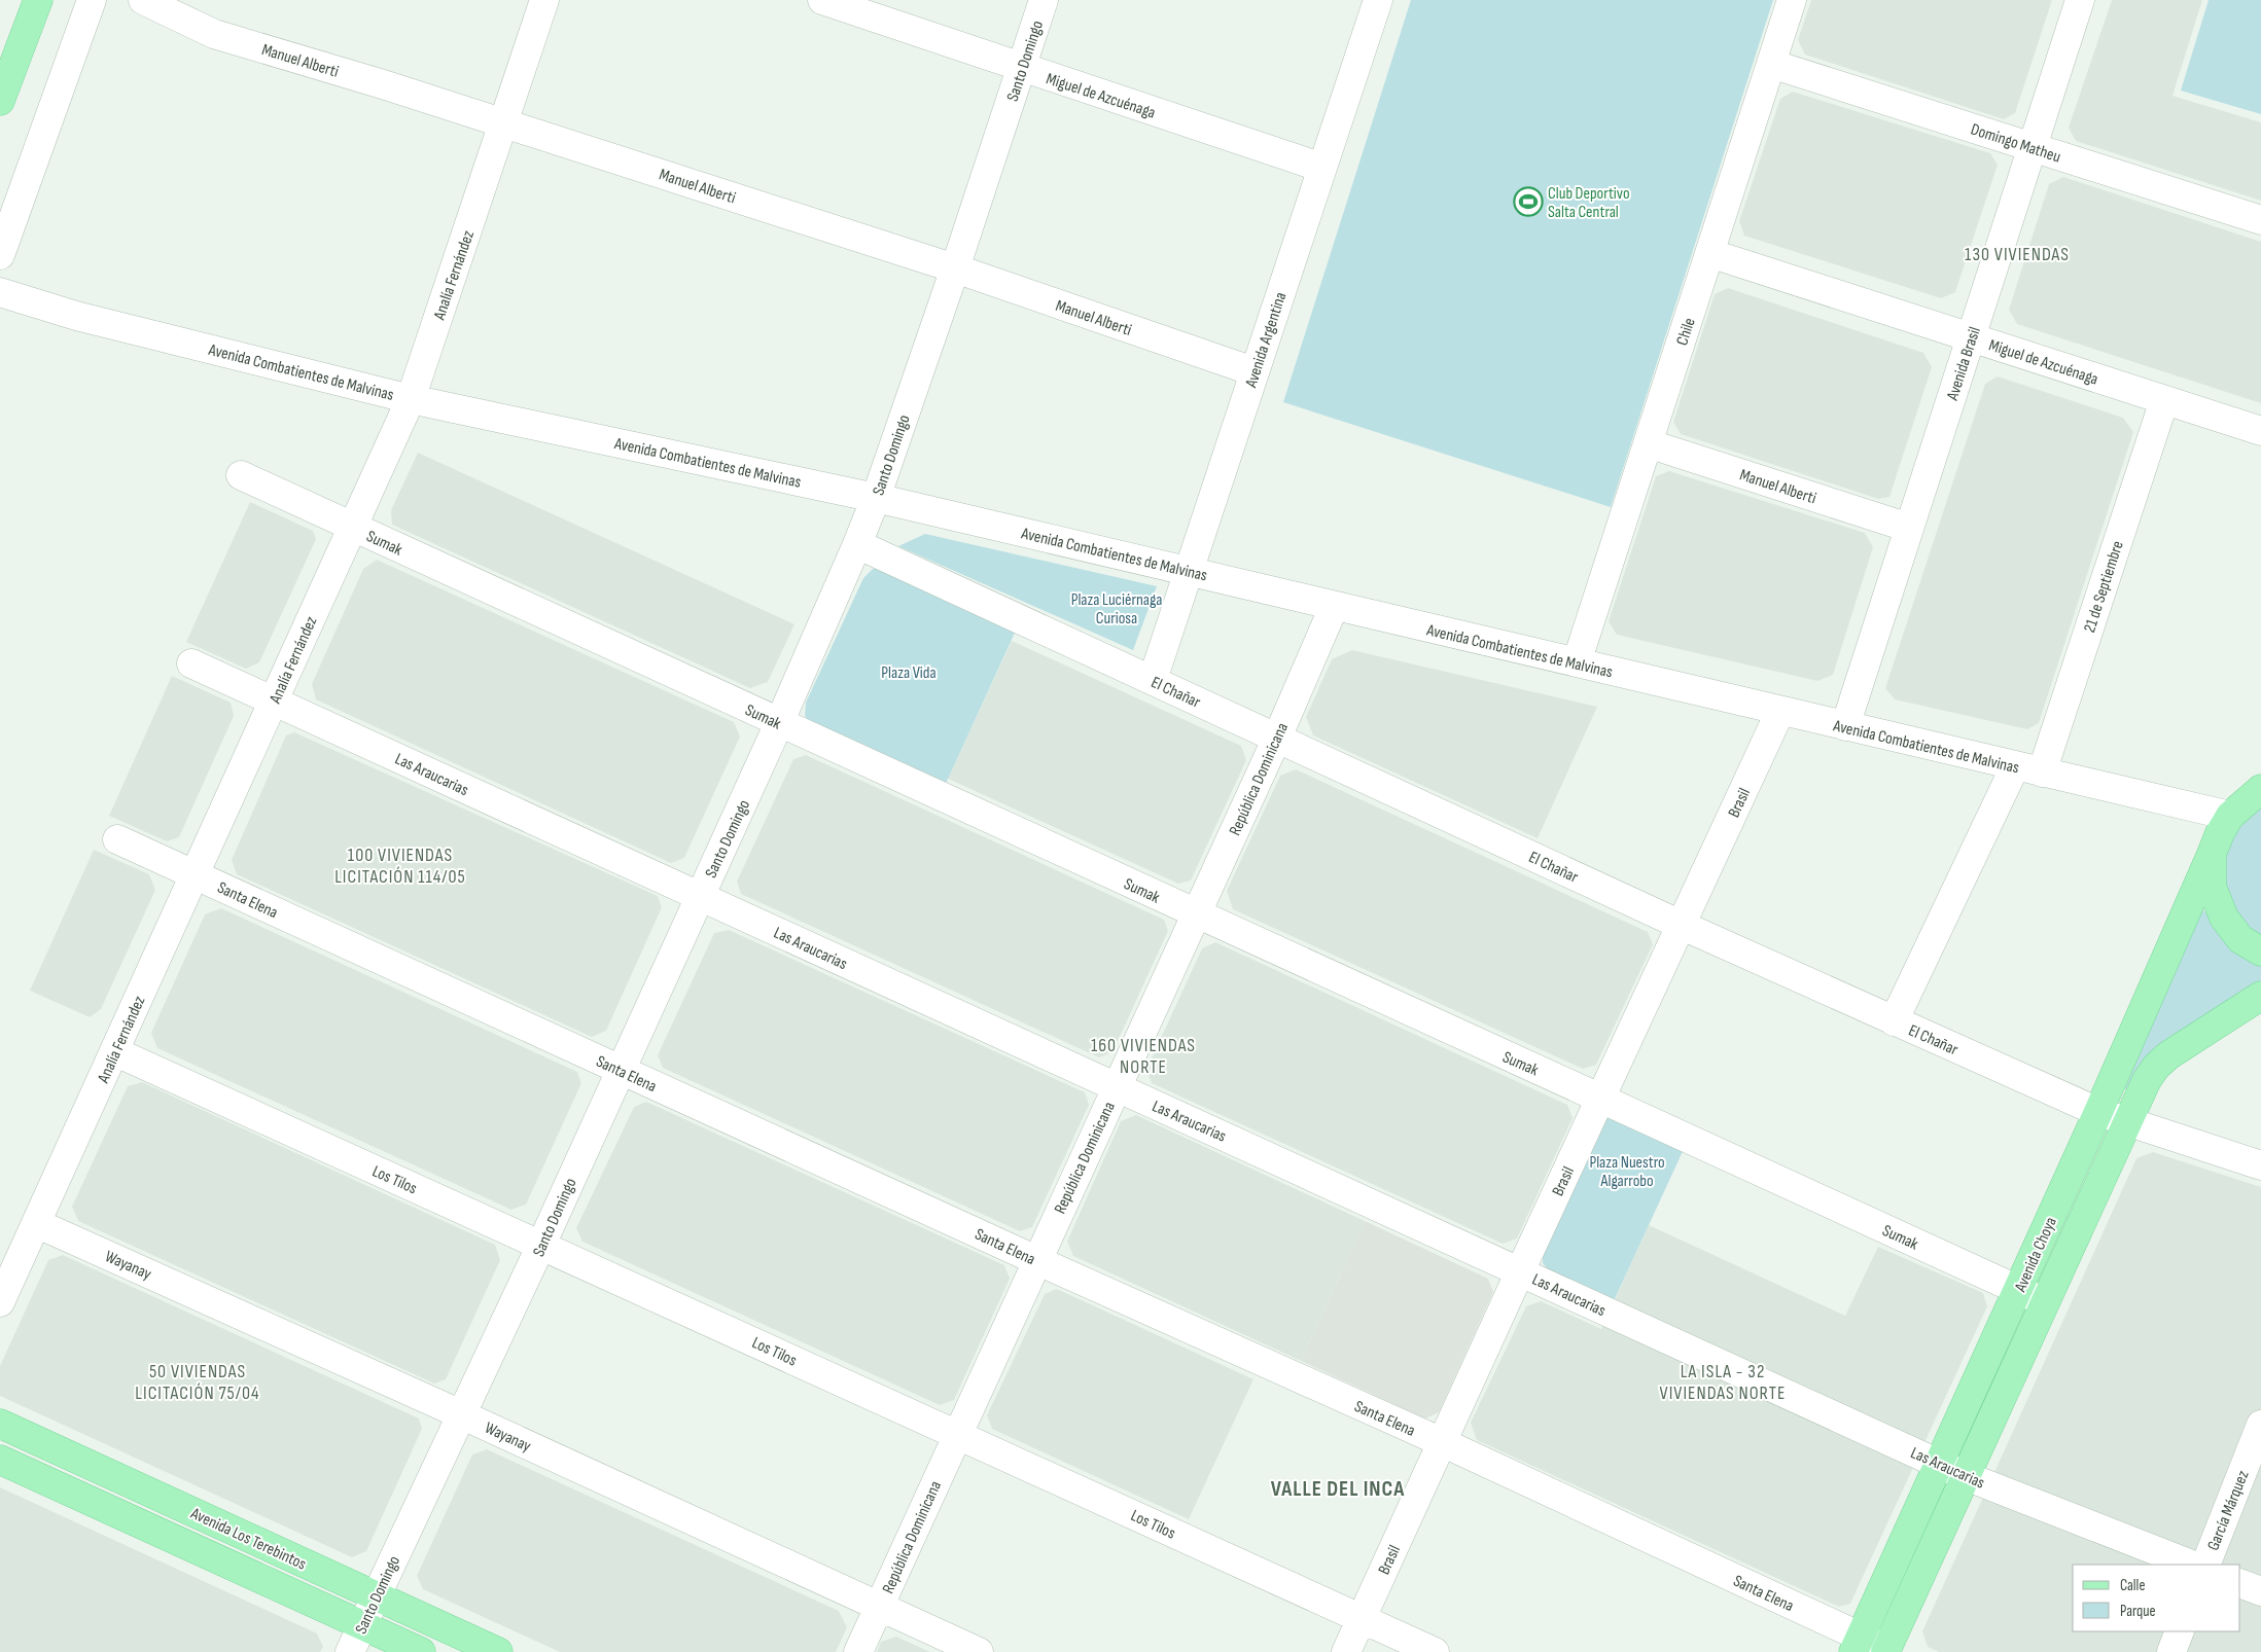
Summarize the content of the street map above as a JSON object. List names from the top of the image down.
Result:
{
  "streets": {
    "main road": ["Avenida Choya", "Avenida Los Terebintos"],
    "street": [
      "Manuel Alberti",
      "Santo Domingo",
      "Miguel de Azcuénaga",
      "Domingo Matheu",
      "Analía Fernández",
      "Chile",
      "Avenida Argentina",
      "Avenida Brasil",
      "Avenida Combatientes de Malvinas",
      "Sumak",
      "21 de Septiembre",
      "El Chañar",
      "Las Araucarias",
      "República Dominicana",
      "Brasil",
      "Santa Elena",
      "Los Tilos",
      "Wayanay",
      "García Márquez"
    ]
  },
  "crossings": [
    ["Manuel Alberti", "Santo Domingo"],
    ["Manuel Alberti", "Analía Fernández"],
    ["Manuel Alberti", "Chile"],
    ["Manuel Alberti", "Avenida Argentina"],
    ["Manuel Alberti", "Avenida Brasil"],
    ["Santo Domingo", "Miguel de Azcuénaga"],
    ["Santo Domingo", "Avenida Combatientes de Malvinas"],
    ["Santo Domingo", "Sumak"],
    ["Santo Domingo", "El Chañar"],
    ["Santo Domingo", "Las Araucarias"],
    ["Santo Domingo", "Santa Elena"],
    ["Santo Domingo", "Los Tilos"],
    ["Santo Domingo", "Wayanay"],
    ["Santo Domingo", "Avenida Los Terebintos"],
    ["Miguel de Azcuénaga", "Chile"],
    ["Miguel de Azcuénaga", "Avenida Argentina"],
    ["Miguel de Azcuénaga", "Avenida Brasil"],
    ["Miguel de Azcuénaga", "21 de Septiembre"],
    ["Domingo Matheu", "Chile"],
    ["Domingo Matheu", "Avenida Brasil"],
    ["Analía Fernández", "Avenida Combatientes de Malvinas"],
    ["Analía Fernández", "Sumak"],
    ["Analía Fernández", "Las Araucarias"],
    ["Analía Fernández", "Santa Elena"],
    ["Analía Fernández", "Los Tilos"],
    ["Analía Fernández", "Wayanay"],
    ["Chile", "Avenida Combatientes de Malvinas"],
    ["Avenida Argentina", "Avenida Combatientes de Malvinas"],
    ["Avenida Argentina", "El Chañar"],
    ["Avenida Brasil", "Avenida Combatientes de Malvinas"],
    ["Avenida Combatientes de Malvinas", "21 de Septiembre"],
    ["Avenida Combatientes de Malvinas", "República Dominicana"],
    ["Avenida Combatientes de Malvinas", "Brasil"],
    ["Avenida Combatientes de Malvinas", "Avenida Choya"],
    ["Sumak", "República Dominicana"],
    ["Sumak", "Brasil"],
    ["Sumak", "Avenida Choya"],
    ["21 de Septiembre", "El Chañar"],
    ["El Chañar", "República Dominicana"],
    ["El Chañar", "Brasil"],
    ["El Chañar", "Avenida Choya"],
    ["Las Araucarias", "República Dominicana"],
    ["Las Araucarias", "Brasil"],
    ["Las Araucarias", "Avenida Choya"],
    ["República Dominicana", "Santa Elena"],
    ["República Dominicana", "Los Tilos"],
    ["República Dominicana", "Wayanay"],
    ["Brasil", "Santa Elena"],
    ["Brasil", "Los Tilos"],
    ["Santa Elena", "Avenida Choya"]
  ],
  "districts": [
    "130 VIVIENDAS",
    "100 VIVIENDAS LICITACIÓN 114/05",
    "160 VIVIENDAS NORTE",
    "50 VIVIENDAS LICITACIÓN 75/04",
    "LA ISLA - 32 VIVIENDAS NORTE",
    "VALLE DEL INCA"
  ],
  "parks": ["Plaza Luciérnaga Curiosa", "Plaza Vida", "Plaza Nuestro Algarrobo"],
  "places": {
    "sports": ["Club Deportivo Salta Central"]
  },
  "legend": ["Calle", "Parque"]
}
